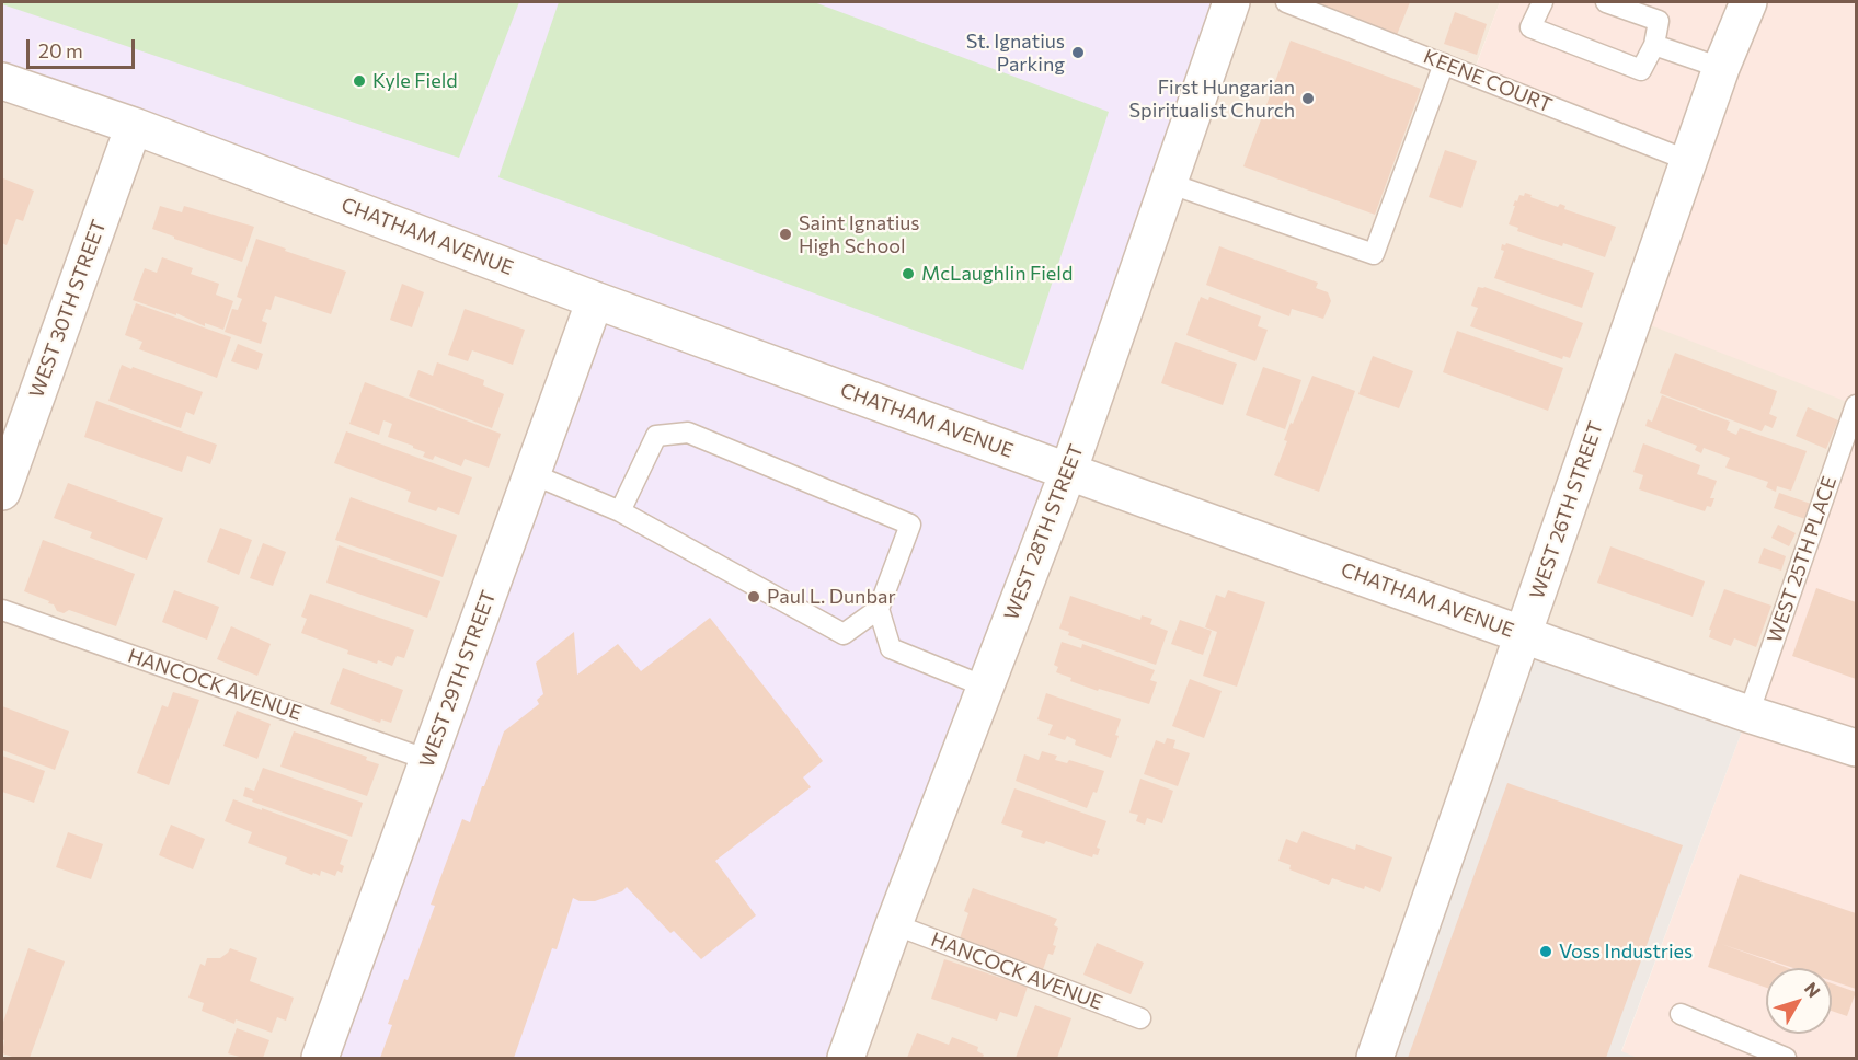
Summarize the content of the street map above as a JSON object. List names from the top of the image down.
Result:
{
  "streets": {
    "street": [
      "CHATHAM AVENUE",
      "WEST 30TH STREET",
      "WEST 26TH STREET",
      "WEST 28TH STREET",
      "WEST 29TH STREET"
    ],
    "lane": ["KEENE COURT", "WEST 25TH PLACE", "HANCOCK AVENUE"]
  },
  "crossings": [
    ["KEENE COURT", "WEST 26TH STREET"],
    ["CHATHAM AVENUE", "WEST 30TH STREET"],
    ["CHATHAM AVENUE", "WEST 26TH STREET"],
    ["CHATHAM AVENUE", "WEST 28TH STREET"],
    ["CHATHAM AVENUE", "WEST 25TH PLACE"],
    ["CHATHAM AVENUE", "WEST 29TH STREET"],
    ["WEST 28TH STREET", "HANCOCK AVENUE"],
    ["WEST 29TH STREET", "HANCOCK AVENUE"]
  ],
  "places": [
    "St. Ignatius Parking",
    "Kyle Field",
    "First Hungarian Spiritualist Church",
    "Saint Ignatius High School",
    "McLaughlin Field",
    "Paul L. Dunbar",
    "Voss Industries"
  ],
  "scale_bar": "20 m",
  "north": "top right"
}
